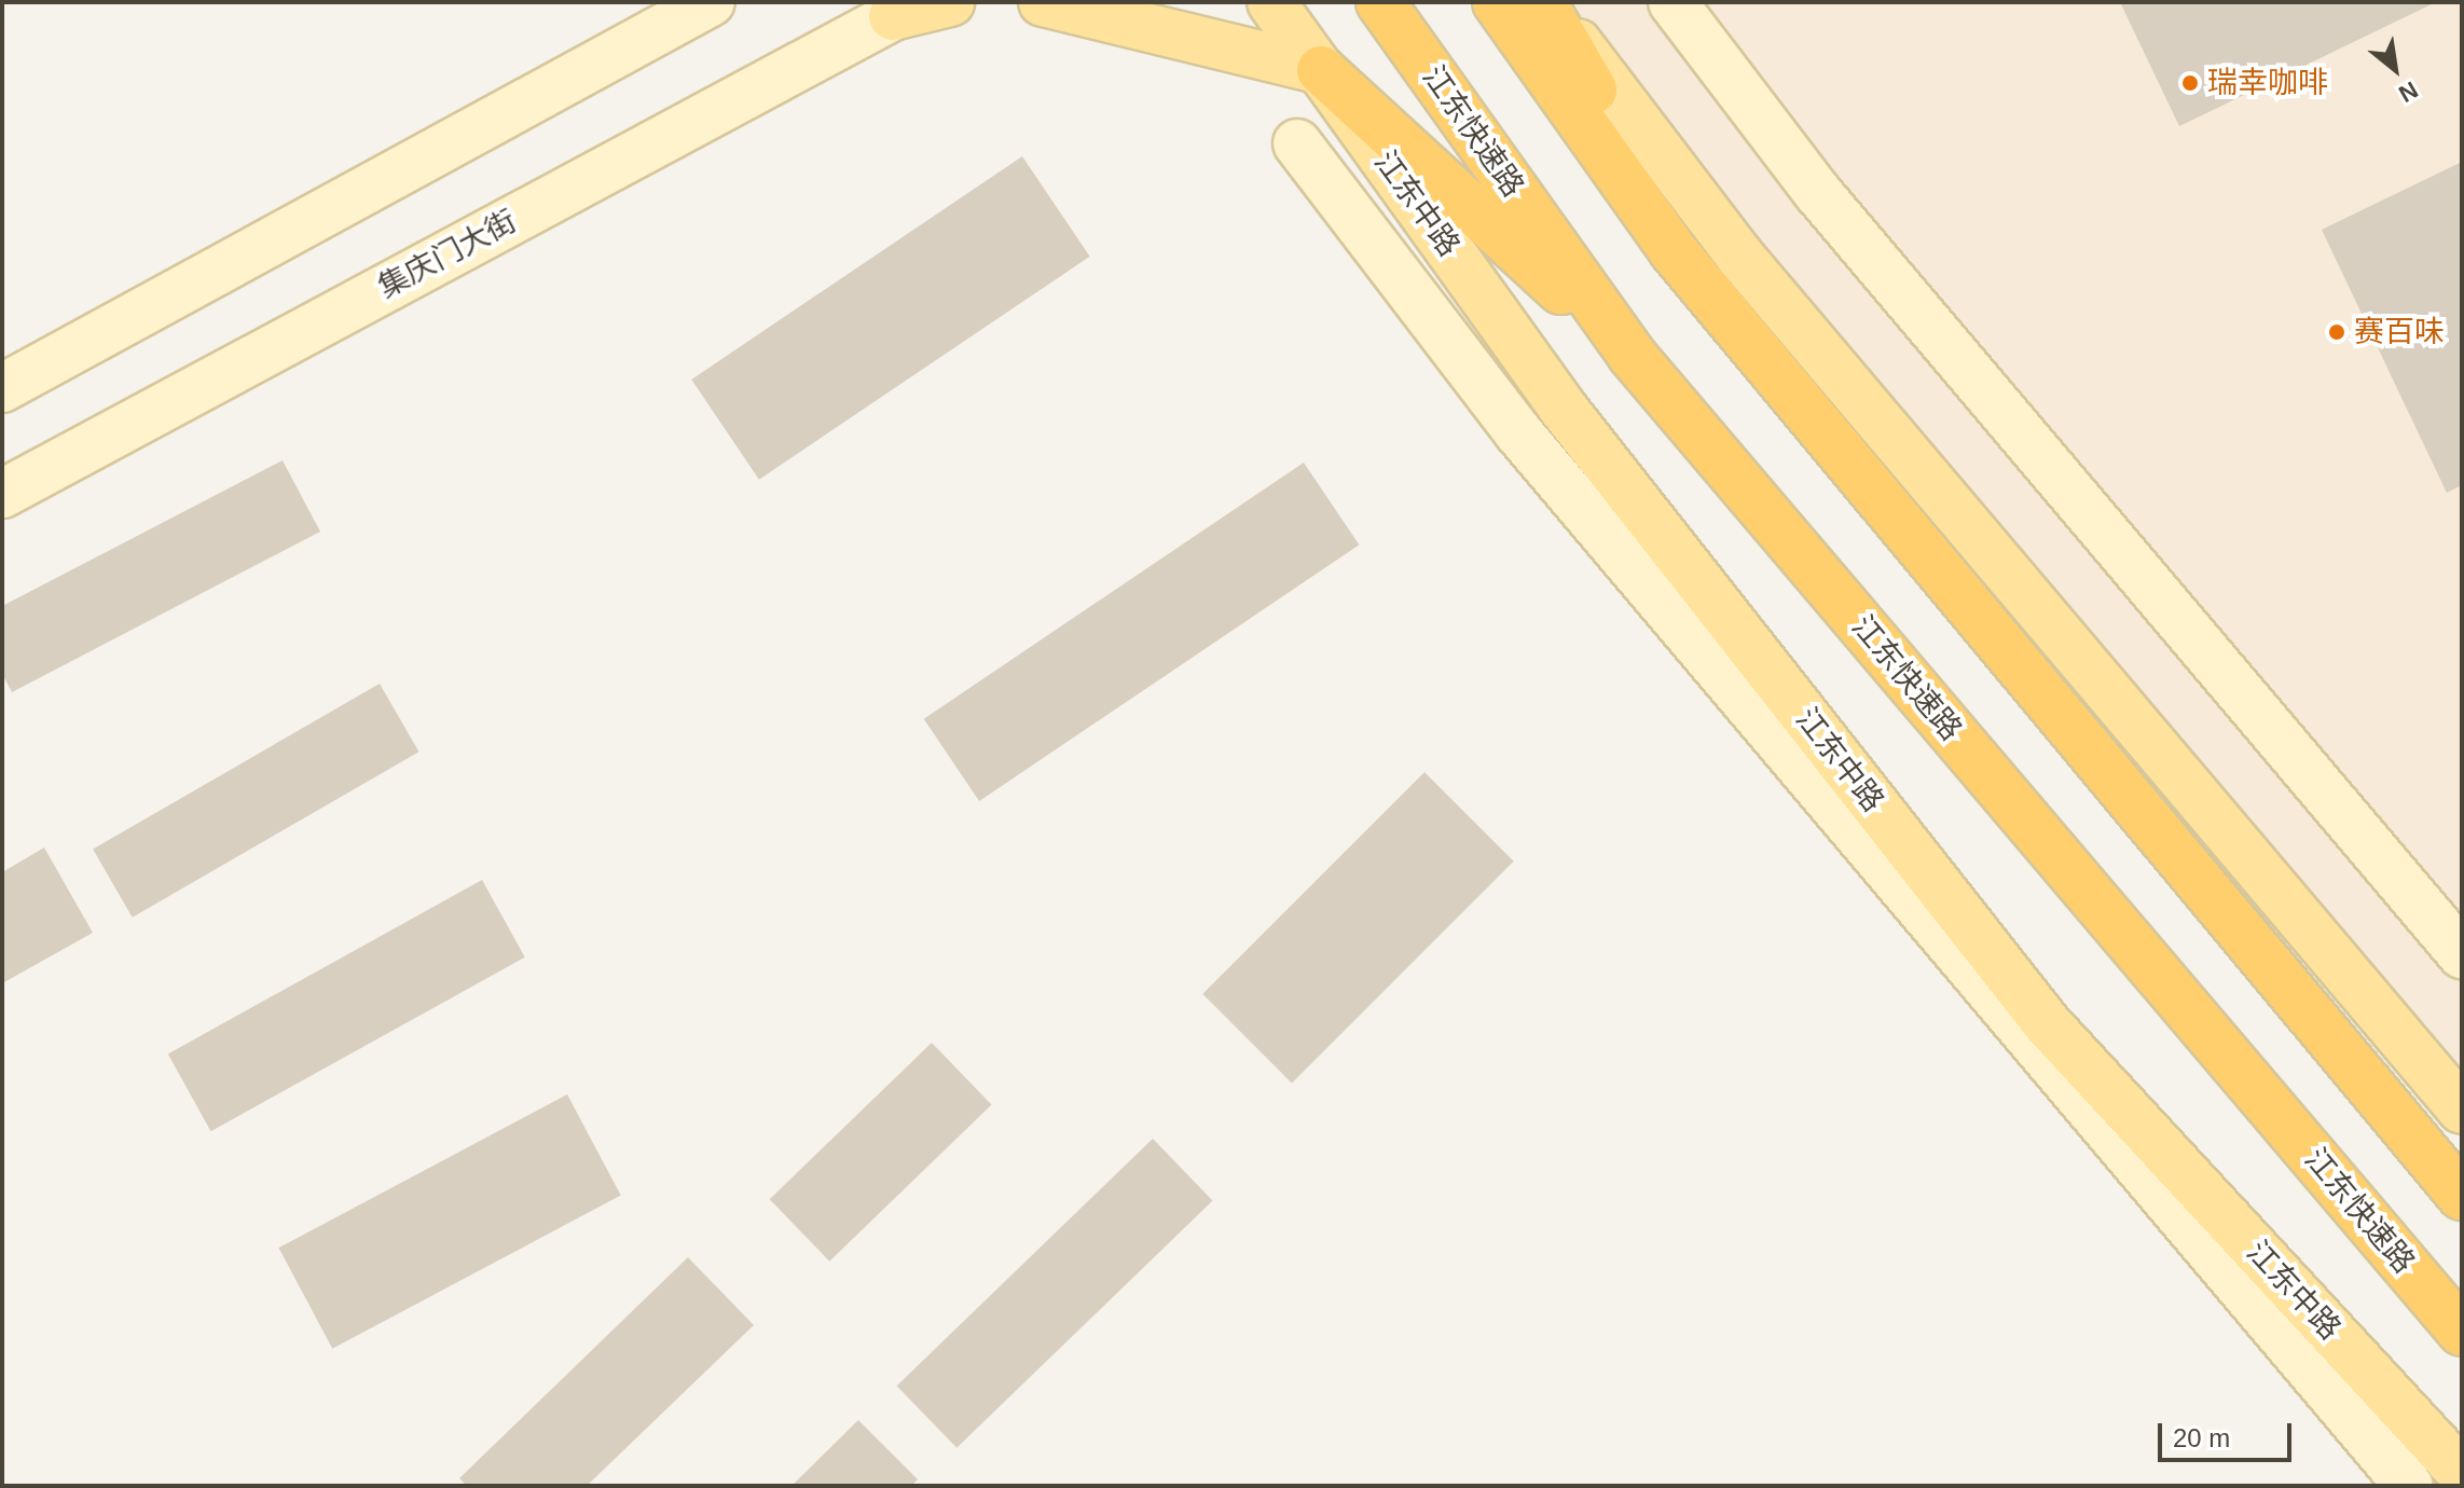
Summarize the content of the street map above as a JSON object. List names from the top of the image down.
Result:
{
  "streets": {
    "highway": ["江东快速路"],
    "main road": ["江东中路"],
    "street": ["集庆门大街"]
  },
  "places": ["瑞幸咖啡", "赛百味"],
  "scale_bar": "20 m",
  "north": "bottom right"
}
